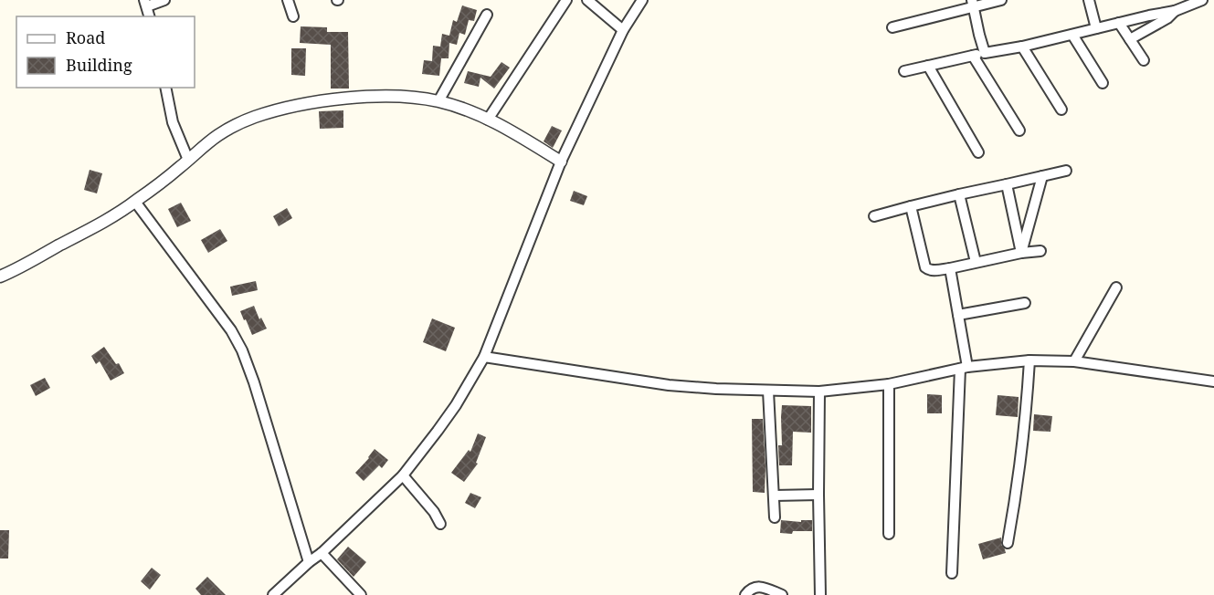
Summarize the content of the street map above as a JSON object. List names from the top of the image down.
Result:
{
  "legend": ["Road", "Building"]
}
